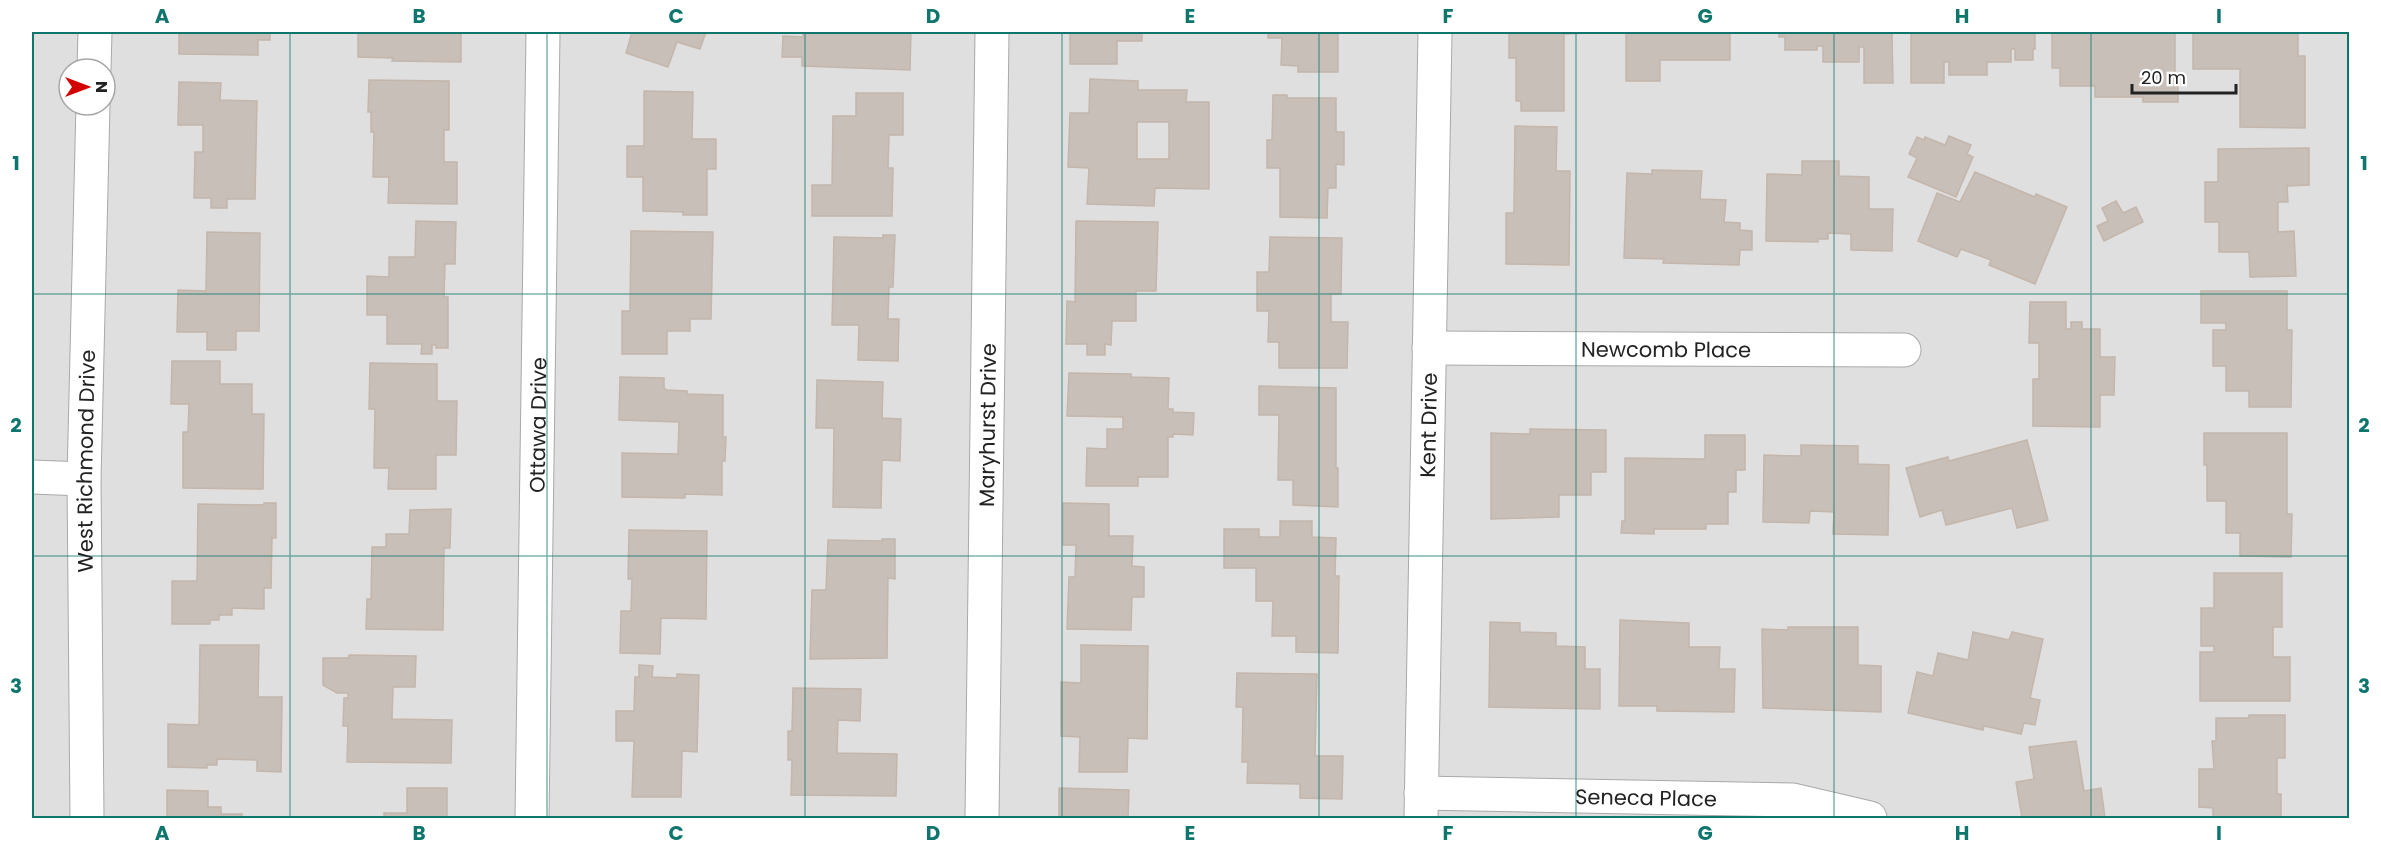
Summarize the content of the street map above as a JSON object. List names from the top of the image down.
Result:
{
  "streets": {
    "street": [
      "Newcomb Place",
      "Ottawa Drive",
      "Maryhurst Drive",
      "Kent Drive",
      "West Richmond Drive",
      "Seneca Place"
    ]
  },
  "crossings": [
    ["Newcomb Place", "Kent Drive"],
    ["Kent Drive", "Seneca Place"]
  ],
  "scale_bar": "20 m",
  "north": "right",
  "grid": {
    "columns": [
      "A",
      "B",
      "C",
      "D",
      "E",
      "F",
      "G",
      "H",
      "I"
    ],
    "rows": ["1", "2", "3"]
  }
}
